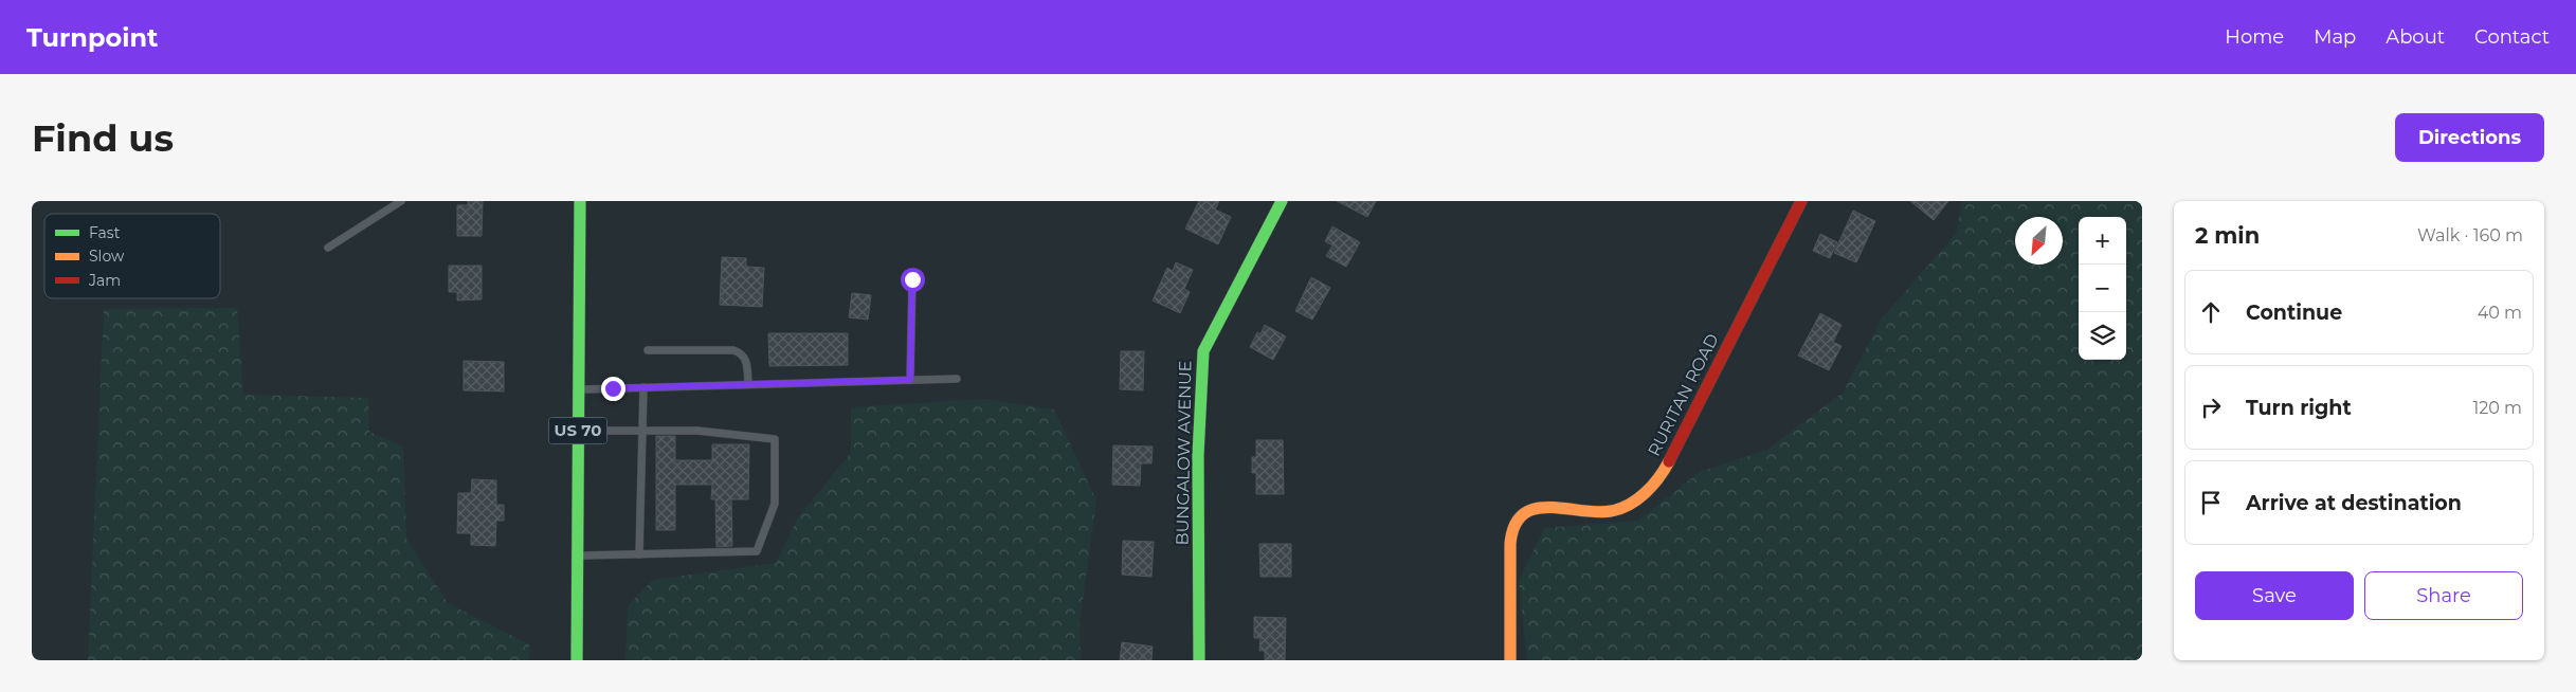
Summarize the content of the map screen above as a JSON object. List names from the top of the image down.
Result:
{
  "streets": {
    "main road": ["RURITAN ROAD", "US 70", "BUNGALOW AVENUE"]
  },
  "legend": ["Fast", "Slow", "Jam"],
  "north": "bottom left",
  "page": {
    "header": "Turnpoint",
    "nav": [
      "Home",
      "Map",
      "About",
      "Contact"
    ],
    "buttons": [
      "Directions",
      ["Save", "Share"]
    ],
    "title": "Find us",
    "heading": ["2 min", "Walk · 160 m"],
    "map_buttons": ["+", "−"],
    "list": [
      ["Continue", "40 m"],
      ["Turn right", "120 m"],
      "Arrive at destination"
    ]
  }
}
